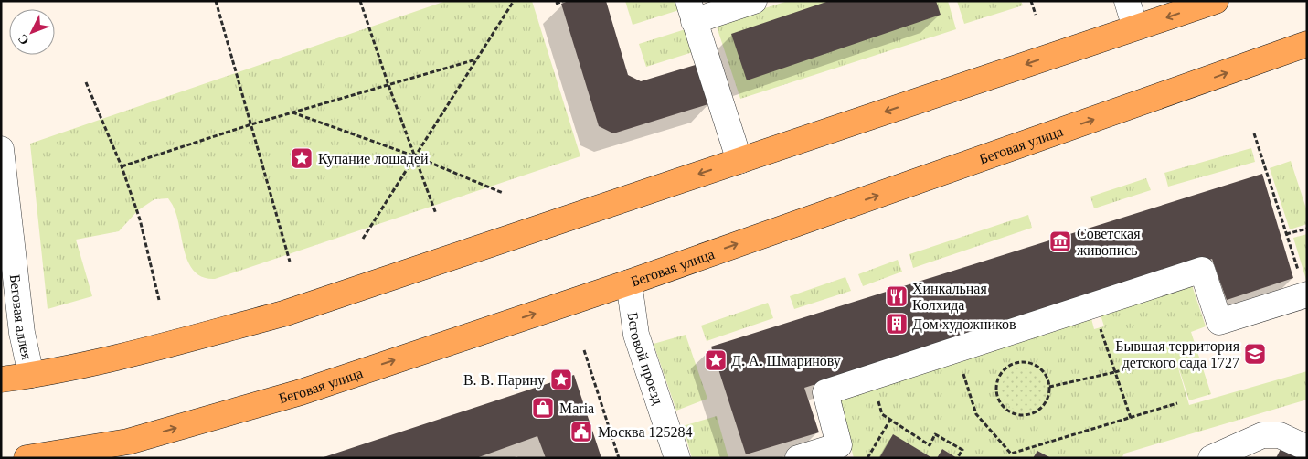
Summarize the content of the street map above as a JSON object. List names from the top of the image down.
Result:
{
  "streets": {
    "main road": ["Беговая улица"],
    "street": ["Беговая аллея", "Беговой проезд"]
  },
  "crossings": [
    ["Беговая улица", "Беговой проезд"]
  ],
  "places": {
    "place": ["Купание лошадей", "Д. А. Шмаринову", "В. В. Парину"],
    "museum": ["Советская живопись"],
    "restaurant": ["Хинкальная Колхида"],
    "building": ["Дом художников"],
    "school or university": ["Бывшая территория детского сада 1727"],
    "shop": ["Maria"],
    "public building": ["Москва 125284"]
  },
  "north": "bottom left"
}
